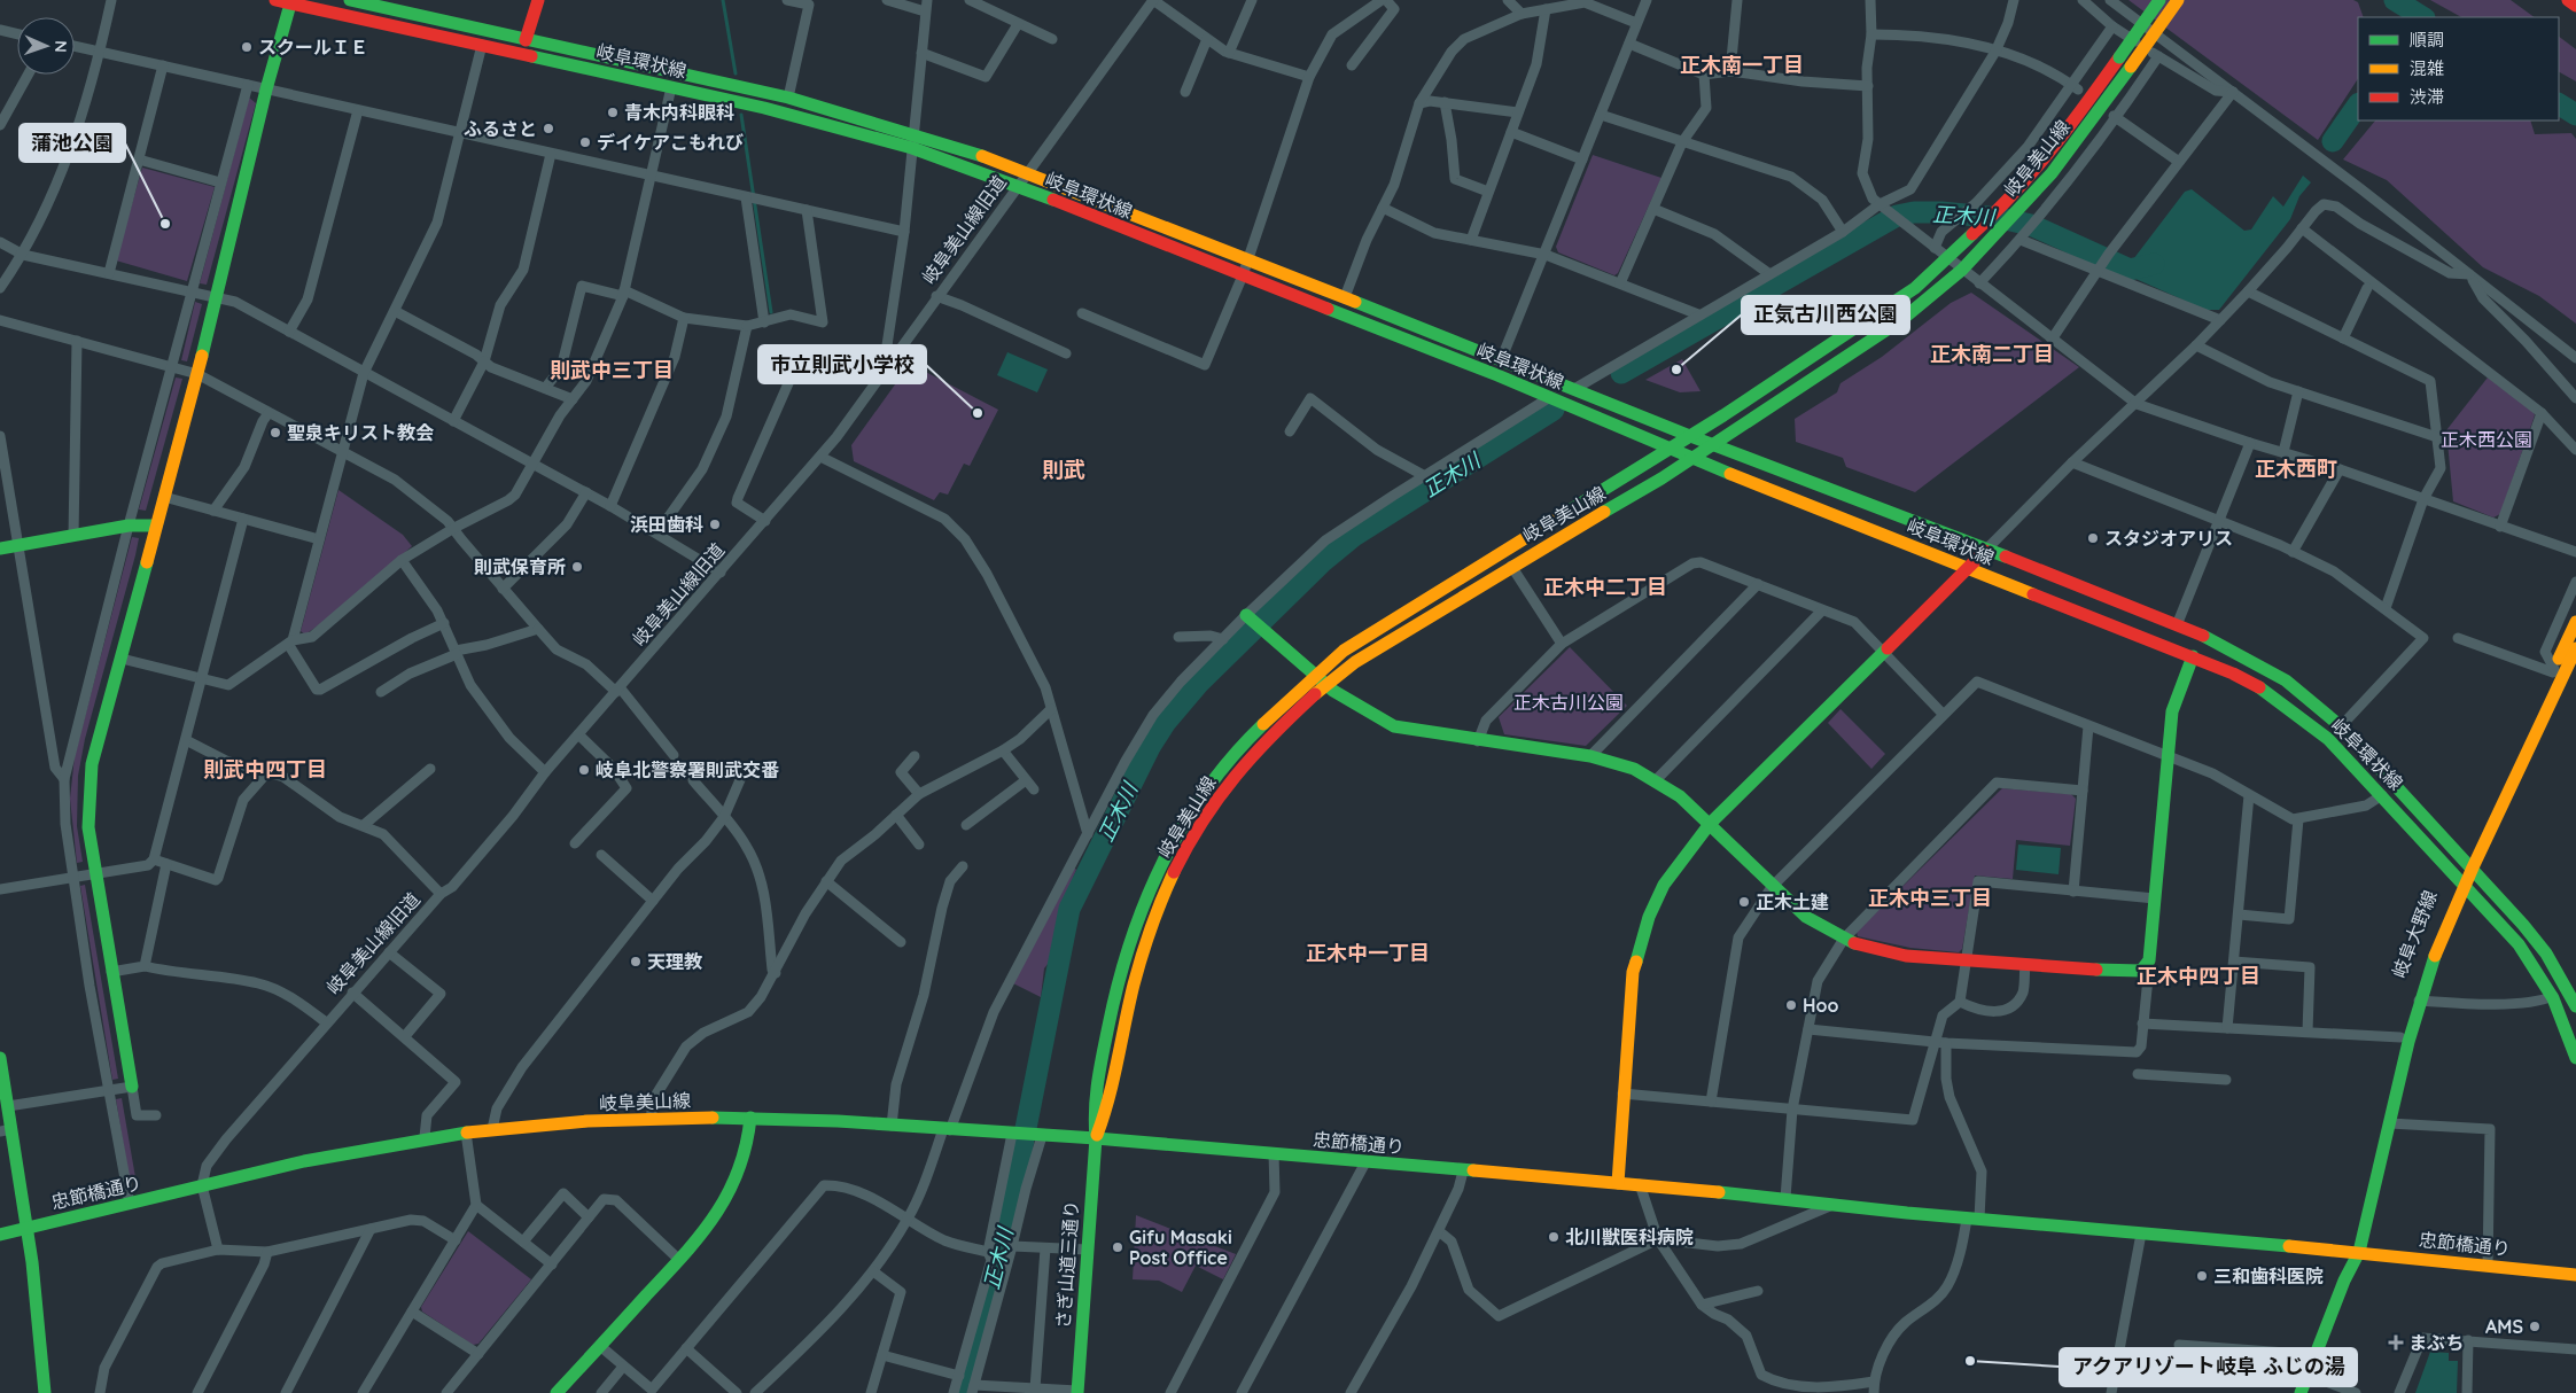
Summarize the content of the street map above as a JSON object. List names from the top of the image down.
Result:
{
  "streets": {
    "main road": [
      "岐阜環状線",
      "岐阜美山線",
      "岐阜大野線",
      "忠節橋通り",
      "さぎ山道三通り"
    ],
    "street": ["岐阜美山線旧道"]
  },
  "crossings": [
    ["岐阜環状線", "岐阜美山線"],
    ["岐阜環状線", "岐阜美山線旧道"],
    ["岐阜環状線", "岐阜大野線"],
    ["岐阜美山線", "岐阜美山線旧道"],
    ["岐阜美山線", "忠節橋通り"],
    ["岐阜美山線", "さぎ山道三通り"],
    ["岐阜美山線旧道", "忠節橋通り"],
    ["岐阜大野線", "忠節橋通り"],
    ["忠節橋通り", "さぎ山道三通り"]
  ],
  "districts": [
    "正木南一丁目",
    "正木南二丁目",
    "則武中三丁目",
    "正木西町",
    "則武",
    "正木中二丁目",
    "則武中四丁目",
    "正木中三丁目",
    "正木中一丁目",
    "正木中四丁目"
  ],
  "water": ["正木川"],
  "parks": ["正木西公園", "正木古川公園"],
  "places": {
    "other": [
      "スクールＩＥ",
      "青木内科眼科",
      "ふるさと",
      "デイケアこもれび",
      "蒲池公園",
      "正気古川西公園",
      "市立則武小学校",
      "聖泉キリスト教会",
      "浜田歯科",
      "スタジオアリス",
      "則武保育所",
      "岐阜北警察署則武交番",
      "正木土建",
      "天理教",
      "Hoo",
      "北川獣医科病院",
      "Gifu Masaki Post Office",
      "三和歯科医院",
      "AMS",
      "アクアリゾート岐阜 ふじの湯"
    ],
    "health": ["まぶち"]
  },
  "legend": ["順調", "混雑", "渋滞"],
  "north": "right"
}
